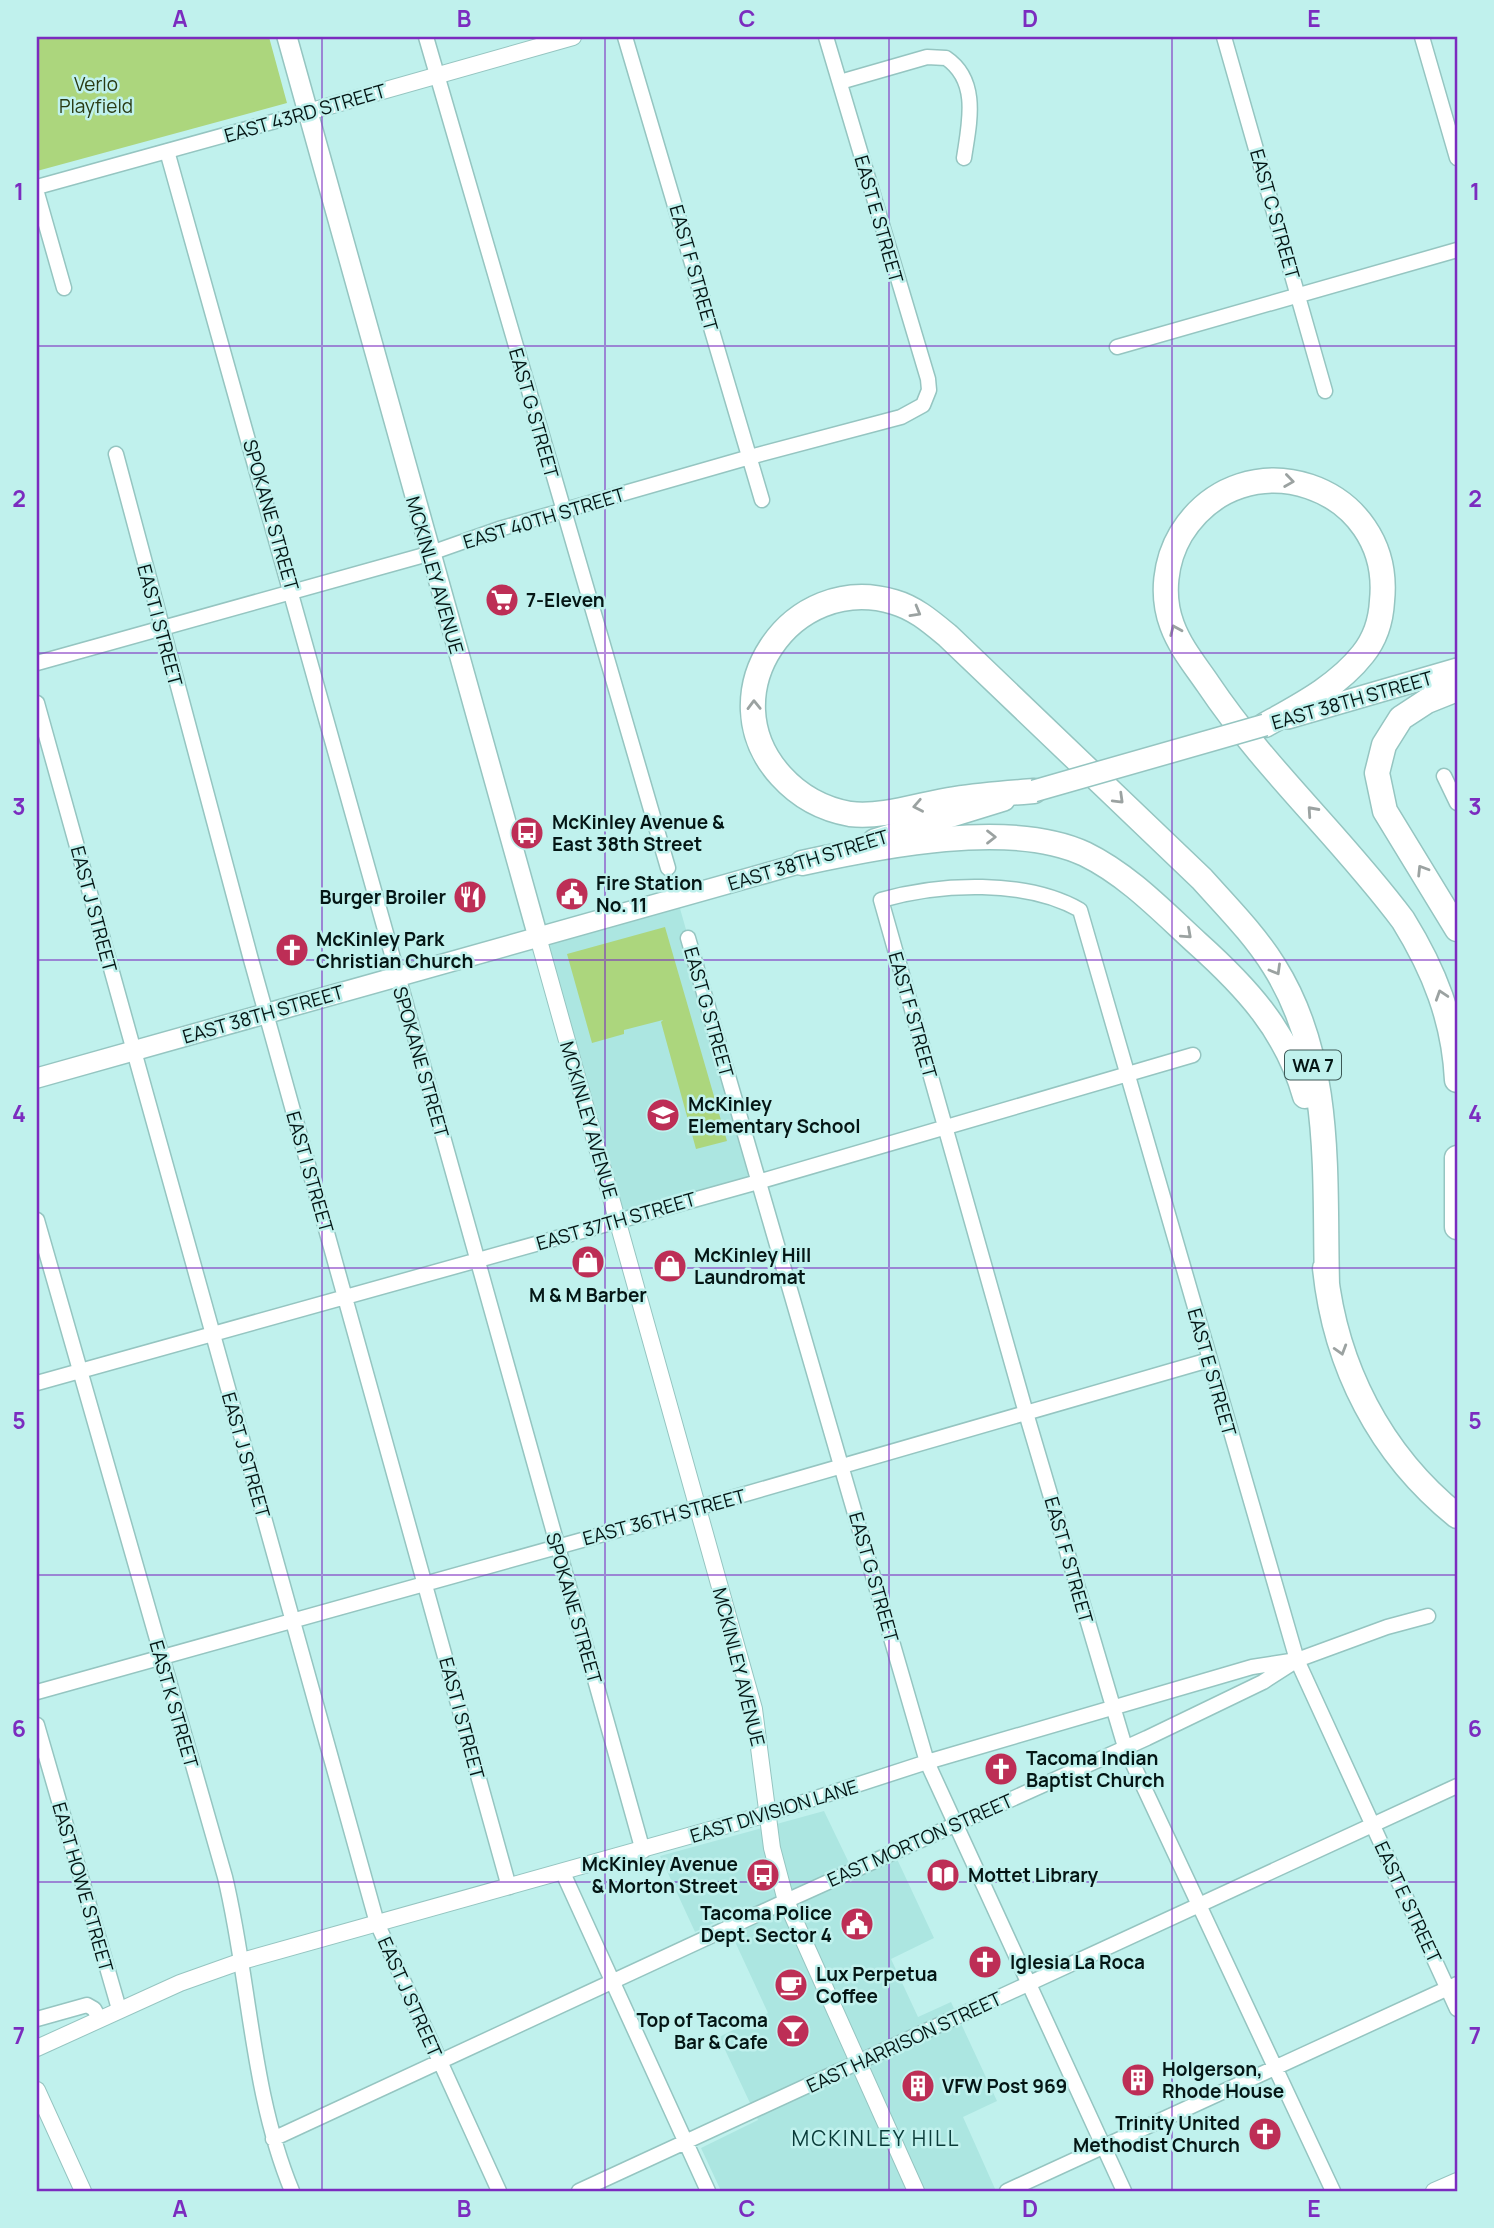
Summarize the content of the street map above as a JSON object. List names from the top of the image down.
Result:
{
  "streets": {
    "highway": ["WA 7"],
    "main road": ["MCKINLEY AVENUE", "EAST 38TH STREET"],
    "street": [
      "EAST 43RD STREET",
      "EAST C STREET",
      "EAST E STREET",
      "EAST F STREET",
      "EAST G STREET",
      "SPOKANE STREET",
      "EAST 40TH STREET",
      "EAST I STREET",
      "EAST J STREET",
      "EAST 37TH STREET",
      "EAST 36TH STREET",
      "EAST K STREET",
      "EAST DIVISION LANE",
      "EAST MORTON STREET",
      "EAST HOWE STREET",
      "EAST HARRISON STREET"
    ]
  },
  "crossings": [
    ["EAST 43RD STREET", "EAST G STREET"],
    ["EAST 43RD STREET", "SPOKANE STREET"],
    ["EAST 43RD STREET", "MCKINLEY AVENUE"],
    ["EAST E STREET", "EAST F STREET"],
    ["EAST E STREET", "EAST 40TH STREET"],
    ["EAST E STREET", "EAST 37TH STREET"],
    ["EAST E STREET", "EAST 36TH STREET"],
    ["EAST E STREET", "EAST DIVISION LANE"],
    ["EAST E STREET", "EAST MORTON STREET"],
    ["EAST E STREET", "EAST HARRISON STREET"],
    ["EAST F STREET", "EAST 40TH STREET"],
    ["EAST F STREET", "EAST 37TH STREET"],
    ["EAST F STREET", "EAST 36TH STREET"],
    ["EAST F STREET", "EAST DIVISION LANE"],
    ["EAST F STREET", "EAST MORTON STREET"],
    ["EAST F STREET", "EAST HARRISON STREET"],
    ["EAST G STREET", "EAST 40TH STREET"],
    ["EAST G STREET", "EAST 37TH STREET"],
    ["EAST G STREET", "EAST 36TH STREET"],
    ["EAST G STREET", "EAST DIVISION LANE"],
    ["EAST G STREET", "EAST MORTON STREET"],
    ["EAST G STREET", "EAST HARRISON STREET"],
    ["SPOKANE STREET", "EAST 40TH STREET"],
    ["SPOKANE STREET", "EAST 38TH STREET"],
    ["SPOKANE STREET", "EAST 37TH STREET"],
    ["SPOKANE STREET", "EAST 36TH STREET"],
    ["SPOKANE STREET", "EAST DIVISION LANE"],
    ["EAST 40TH STREET", "MCKINLEY AVENUE"],
    ["EAST 40TH STREET", "EAST I STREET"],
    ["MCKINLEY AVENUE", "EAST 38TH STREET"],
    ["MCKINLEY AVENUE", "EAST 37TH STREET"],
    ["MCKINLEY AVENUE", "EAST 36TH STREET"],
    ["MCKINLEY AVENUE", "EAST DIVISION LANE"],
    ["MCKINLEY AVENUE", "EAST MORTON STREET"],
    ["MCKINLEY AVENUE", "EAST HARRISON STREET"],
    ["EAST I STREET", "EAST 38TH STREET"],
    ["EAST I STREET", "EAST 37TH STREET"],
    ["EAST I STREET", "EAST 36TH STREET"],
    ["EAST I STREET", "EAST DIVISION LANE"],
    ["EAST 38TH STREET", "EAST J STREET"],
    ["EAST 38TH STREET", "WA 7"],
    ["EAST J STREET", "EAST 37TH STREET"],
    ["EAST J STREET", "EAST 36TH STREET"],
    ["EAST J STREET", "EAST DIVISION LANE"],
    ["EAST J STREET", "EAST MORTON STREET"],
    ["EAST 37TH STREET", "EAST K STREET"],
    ["EAST 36TH STREET", "EAST K STREET"],
    ["EAST K STREET", "EAST DIVISION LANE"],
    ["EAST K STREET", "EAST MORTON STREET"],
    ["EAST DIVISION LANE", "EAST MORTON STREET"],
    ["EAST DIVISION LANE", "EAST HOWE STREET"]
  ],
  "districts": ["MCKINLEY HILL"],
  "parks": ["Verlo Playfield"],
  "places": {
    "supermarket": ["7-Eleven"],
    "bus stop": ["McKinley Avenue & East 38th Street", "McKinley Avenue & Morton Street"],
    "public building": ["Fire Station No. 11", "Tacoma Police Dept. Sector 4"],
    "restaurant": ["Burger Broiler"],
    "church": [
      "McKinley Park Christian Church",
      "Tacoma Indian Baptist Church",
      "Iglesia La Roca",
      "Trinity United Methodist Church"
    ],
    "school or university": ["McKinley Elementary School"],
    "shop": ["M & M Barber", "McKinley Hill Laundromat"],
    "library": ["Mottet Library"],
    "cafe": ["Lux Perpetua Coffee"],
    "bar": ["Top of Tacoma Bar & Cafe"],
    "building": ["Holgerson, Rhode House", "VFW Post 969"]
  },
  "grid": {
    "columns": [
      "A",
      "B",
      "C",
      "D",
      "E"
    ],
    "rows": [
      "1",
      "2",
      "3",
      "4",
      "5",
      "6",
      "7"
    ]
  }
}
